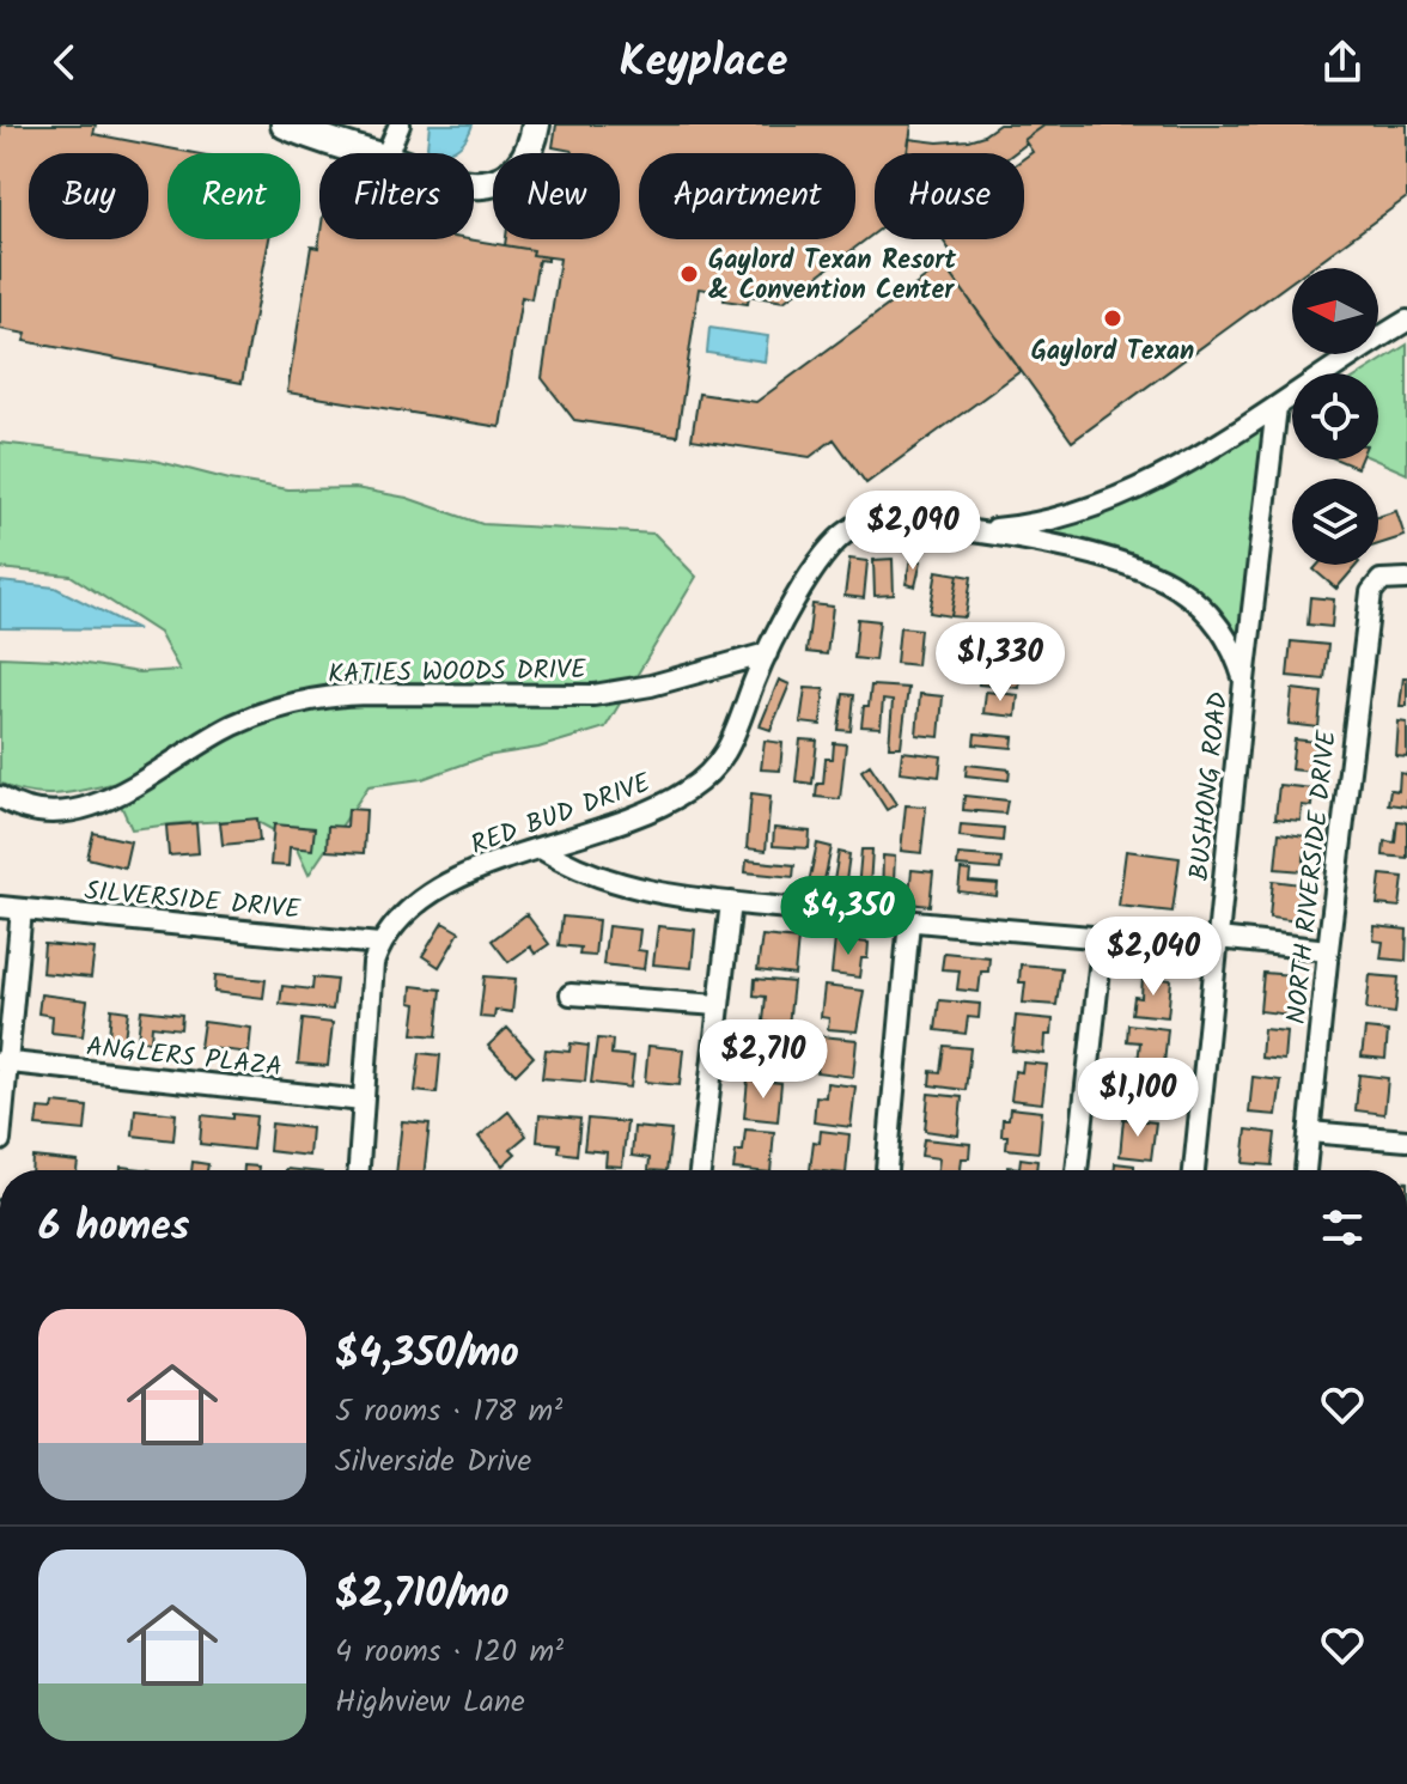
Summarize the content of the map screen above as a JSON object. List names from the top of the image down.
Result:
{
  "streets": {
    "street": [
      "KATIES WOODS DRIVE",
      "BUSHONG ROAD",
      "RED BUD DRIVE",
      "NORTH RIVERSIDE DRIVE",
      "SILVERSIDE DRIVE",
      "ANGLERS PLAZA"
    ]
  },
  "crossings": [
    ["KATIES WOODS DRIVE", "RED BUD DRIVE"],
    ["BUSHONG ROAD", "RED BUD DRIVE"],
    ["RED BUD DRIVE", "SILVERSIDE DRIVE"]
  ],
  "places": ["Gaylord Texan Resort & Convention Center", "Gaylord Texan"],
  "north": "left",
  "page": {
    "header": "Keyplace",
    "chip": [
      "Buy",
      "Rent",
      "Filters",
      "New",
      "Apartment",
      "House"
    ],
    "price": [
      "$2,090",
      "$1,330",
      "$4,350",
      "$2,040",
      "$2,710",
      "$1,100"
    ],
    "heading": "6 homes",
    "list": [
      {
        "name": "$4,350/mo",
        "note": "5 rooms · 178 m² · Silverside Drive"
      },
      {
        "name": "$2,710/mo",
        "note": "4 rooms · 120 m² · Highview Lane"
      }
    ]
  }
}
